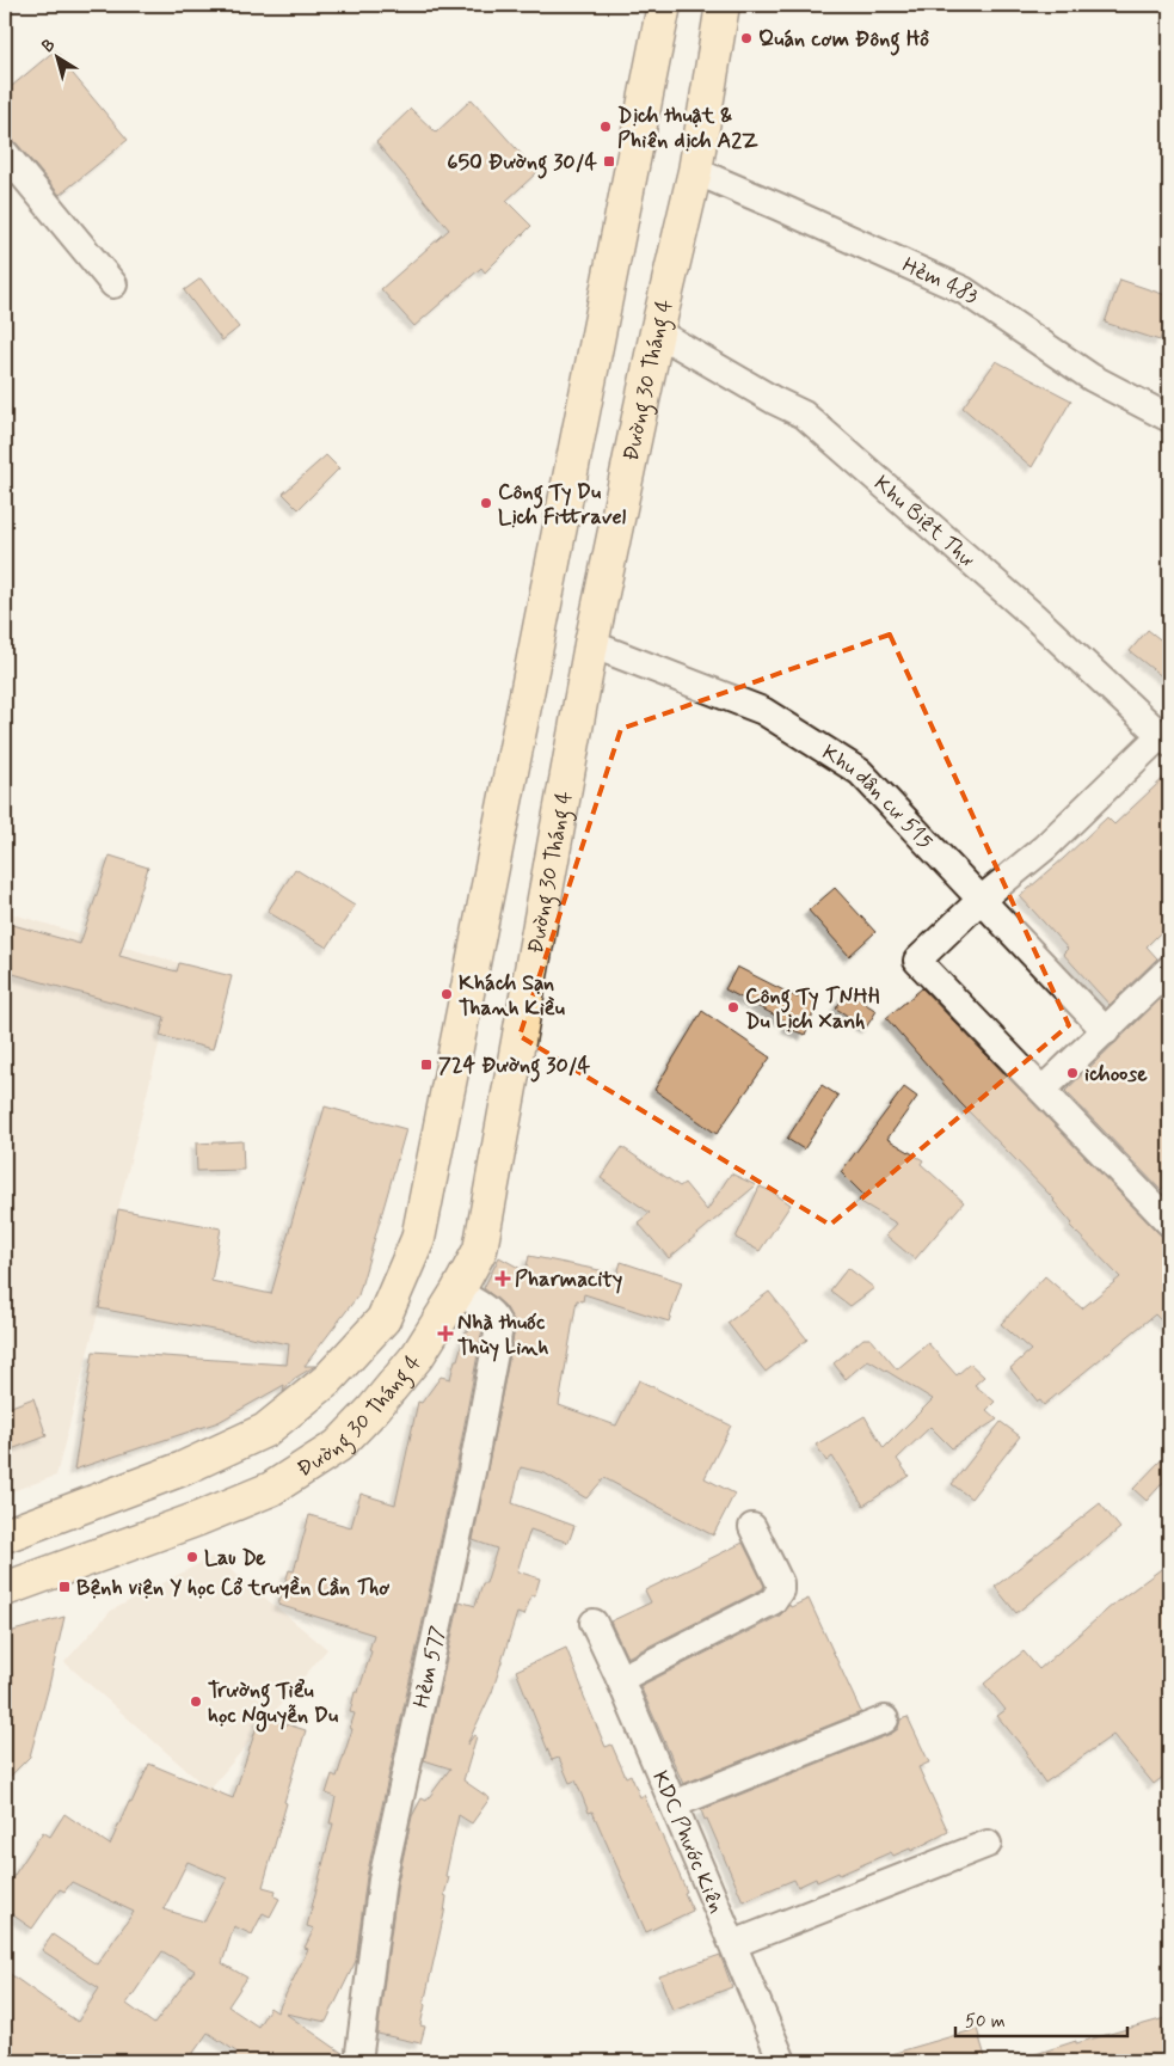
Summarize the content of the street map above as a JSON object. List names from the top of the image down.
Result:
{
  "streets": {
    "main road": ["Đường 30 Tháng 4"],
    "street": [
      "Hẻm 483",
      "Khu Biệt Thự",
      "Khu dân cư 515",
      "Hẻm 577",
      "KDC Phước Kiên"
    ]
  },
  "crossings": [
    ["Hẻm 483", "Đường 30 Tháng 4"],
    ["Đường 30 Tháng 4", "Khu Biệt Thự"],
    ["Đường 30 Tháng 4", "Khu dân cư 515"],
    ["Đường 30 Tháng 4", "Hẻm 577"]
  ],
  "places": {
    "other": [
      "Quán cơm Đông Hồ",
      "Dịch thuật & Phiên dịch A2Z",
      "Công Ty Du Lịch Fittravel",
      "Khách Sạn Thanh Kiều",
      "Công Ty TNHH Du Lịch Xanh",
      "ichoose",
      "Lau De",
      "Trường Tiểu học Nguyễn Du"
    ],
    "transit": ["650 Đường 30/4", "724 Đường 30/4", "Bệnh viện Y học Cổ truyền Cần Thơ"],
    "health": ["Pharmacity", "Nhà thuốc Thùy Linh"]
  },
  "scale_bar": "50 m",
  "north": "top left"
}
